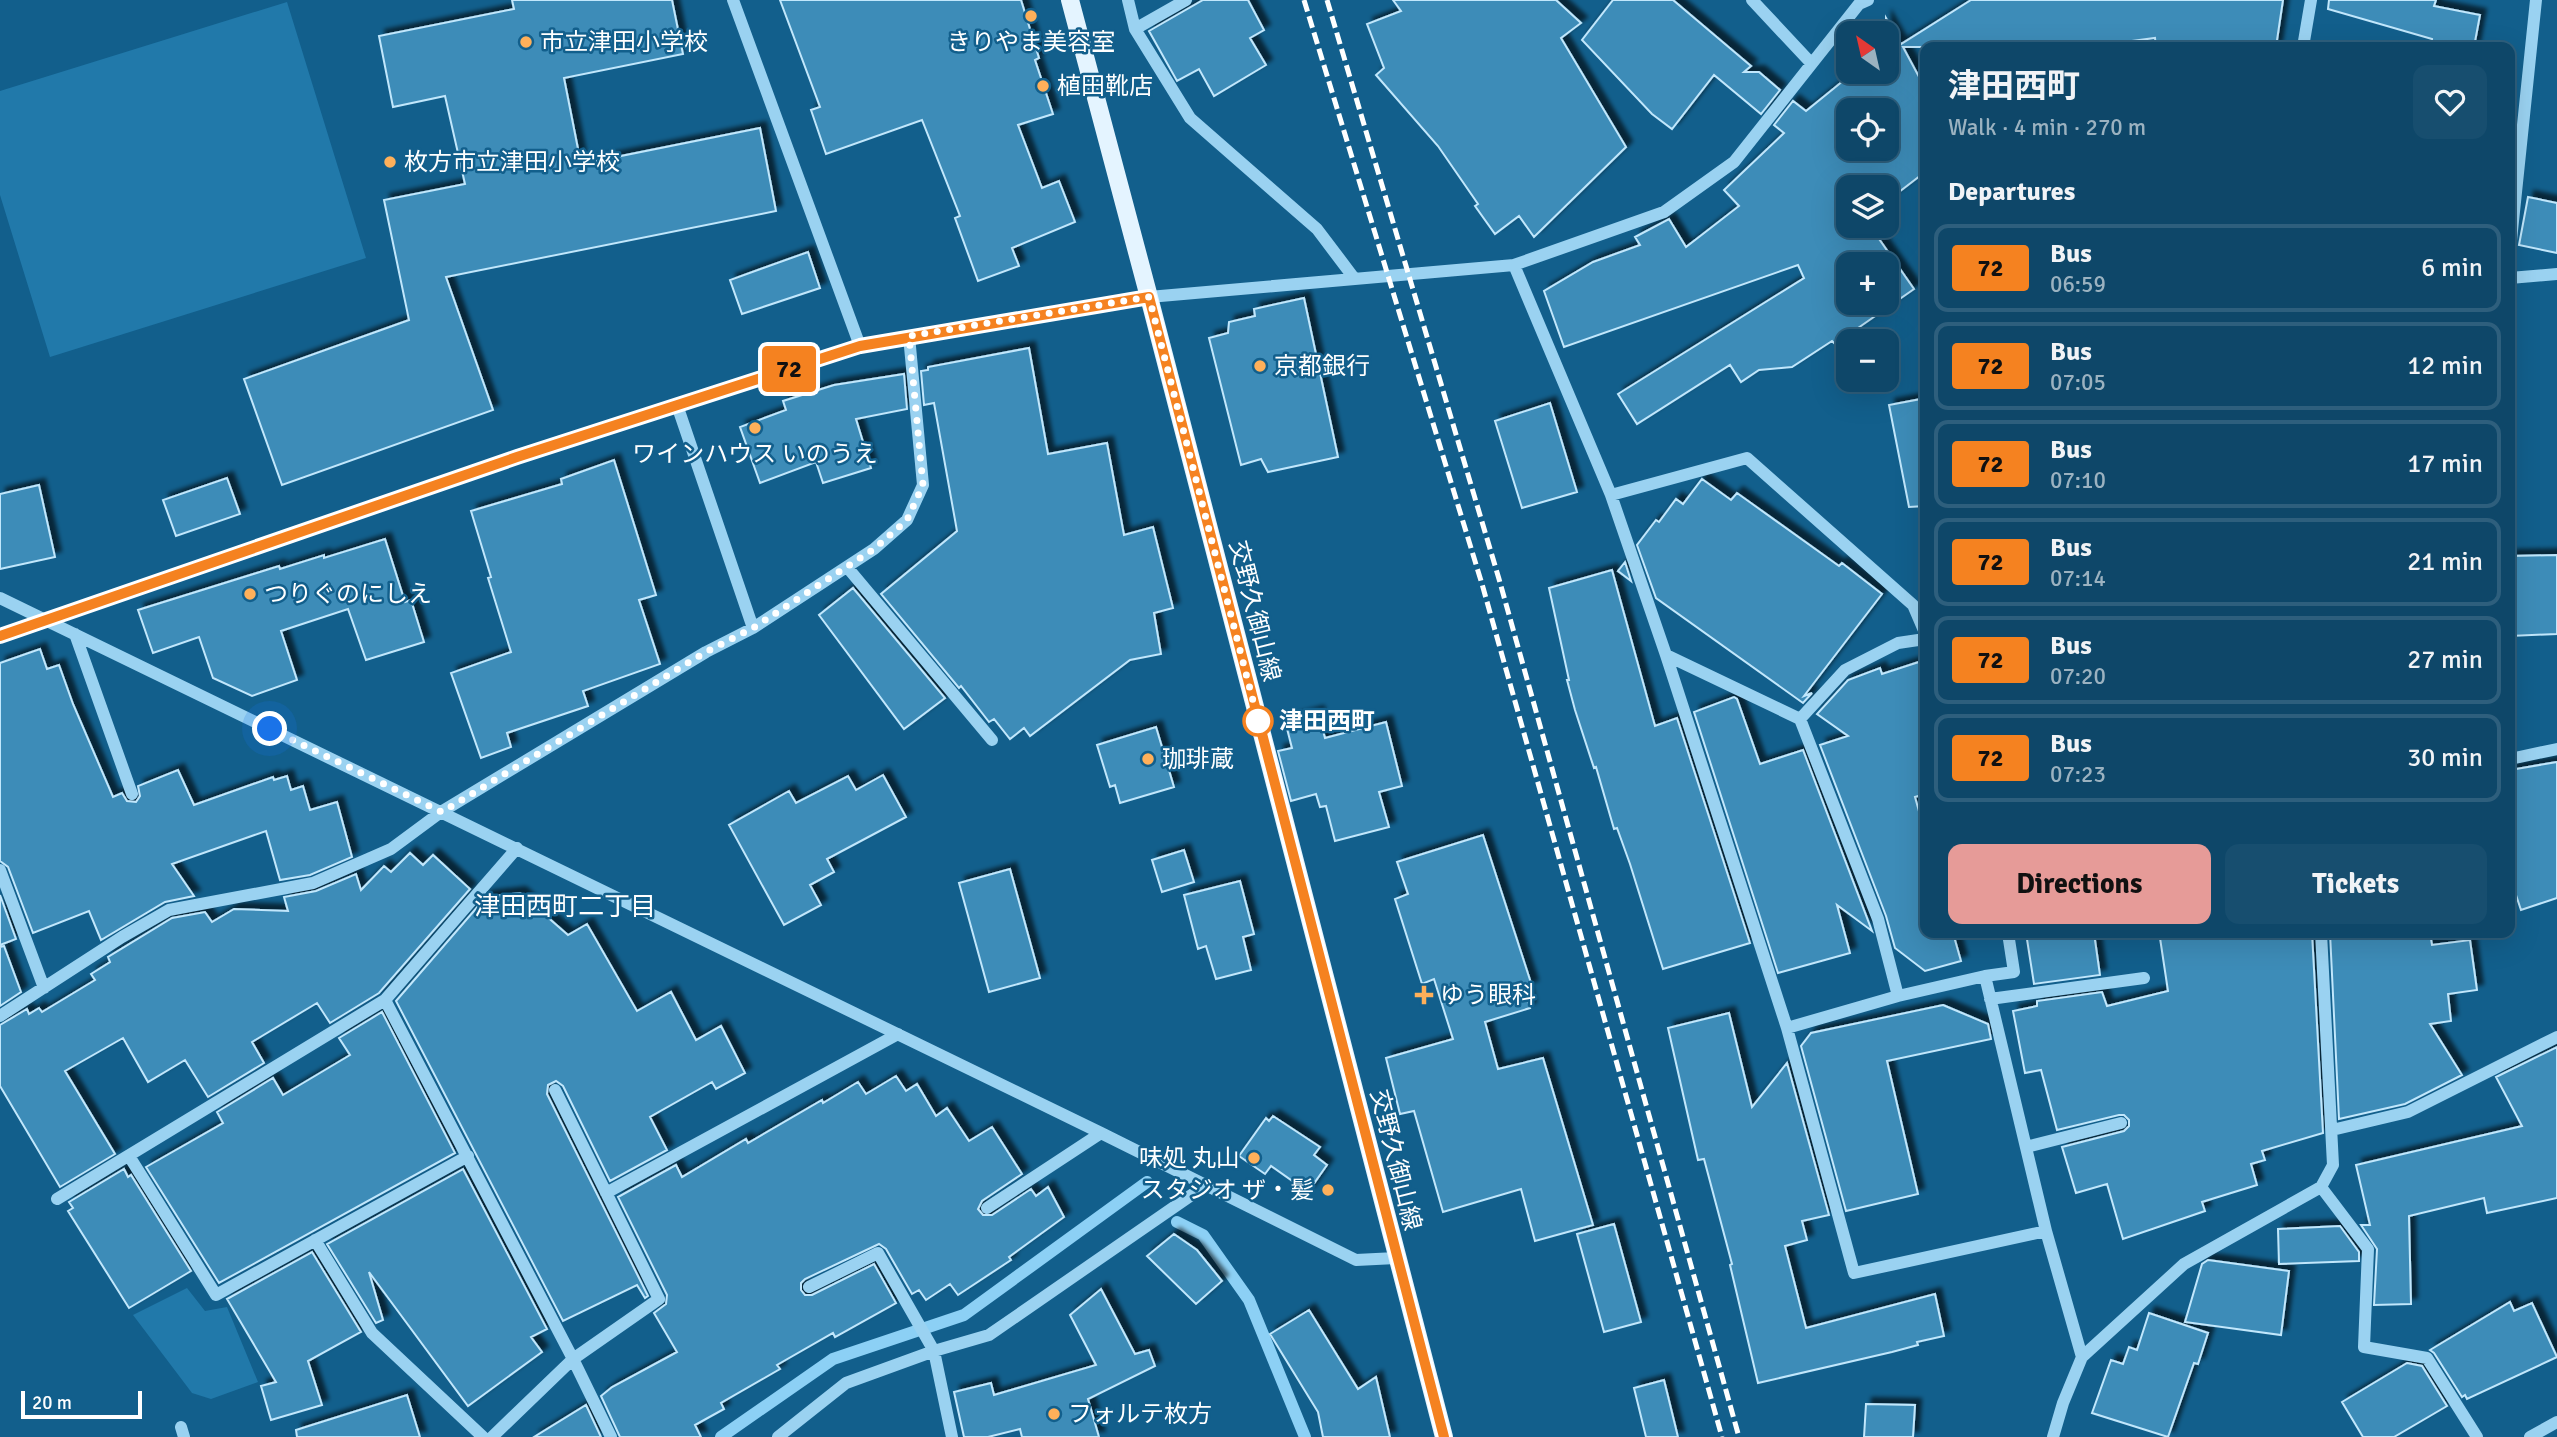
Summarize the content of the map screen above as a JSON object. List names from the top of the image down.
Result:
{
  "streets": {
    "main road": ["交野久御山線"]
  },
  "districts": ["津田西町二丁目"],
  "places": {
    "other": [
      "きりやま美容室",
      "市立津田小学校",
      "植田靴店",
      "枚方市立津田小学校",
      "京都銀行",
      "ワインハウス いのうえ",
      "つりぐのにしえ",
      "津田西町",
      "珈琲蔵",
      "味処 丸山",
      "スタジオ ザ・髪",
      "フォルテ枚方"
    ],
    "health": ["ゆう眼科"]
  },
  "lines": ["bus line 72"],
  "scale_bar": "20 m",
  "north": "top left",
  "page": {
    "on_map": "72",
    "map_buttons": ["+", "−"],
    "heading": [
      ["津田西町", "Walk · 4 min · 270 m"],
      "Departures"
    ],
    "list": [
      {
        "mark": "72",
        "name": "Bus",
        "note": "06:59",
        "value": "6 min"
      },
      {
        "mark": "72",
        "name": "Bus",
        "note": "07:05",
        "value": "12 min"
      },
      {
        "mark": "72",
        "name": "Bus",
        "note": "07:10",
        "value": "17 min"
      },
      {
        "mark": "72",
        "name": "Bus",
        "note": "07:14",
        "value": "21 min"
      },
      {
        "mark": "72",
        "name": "Bus",
        "note": "07:20",
        "value": "27 min"
      },
      {
        "mark": "72",
        "name": "Bus",
        "note": "07:23",
        "value": "30 min"
      }
    ],
    "buttons": ["Directions", "Tickets"],
    "scale": "20 m"
  }
}
